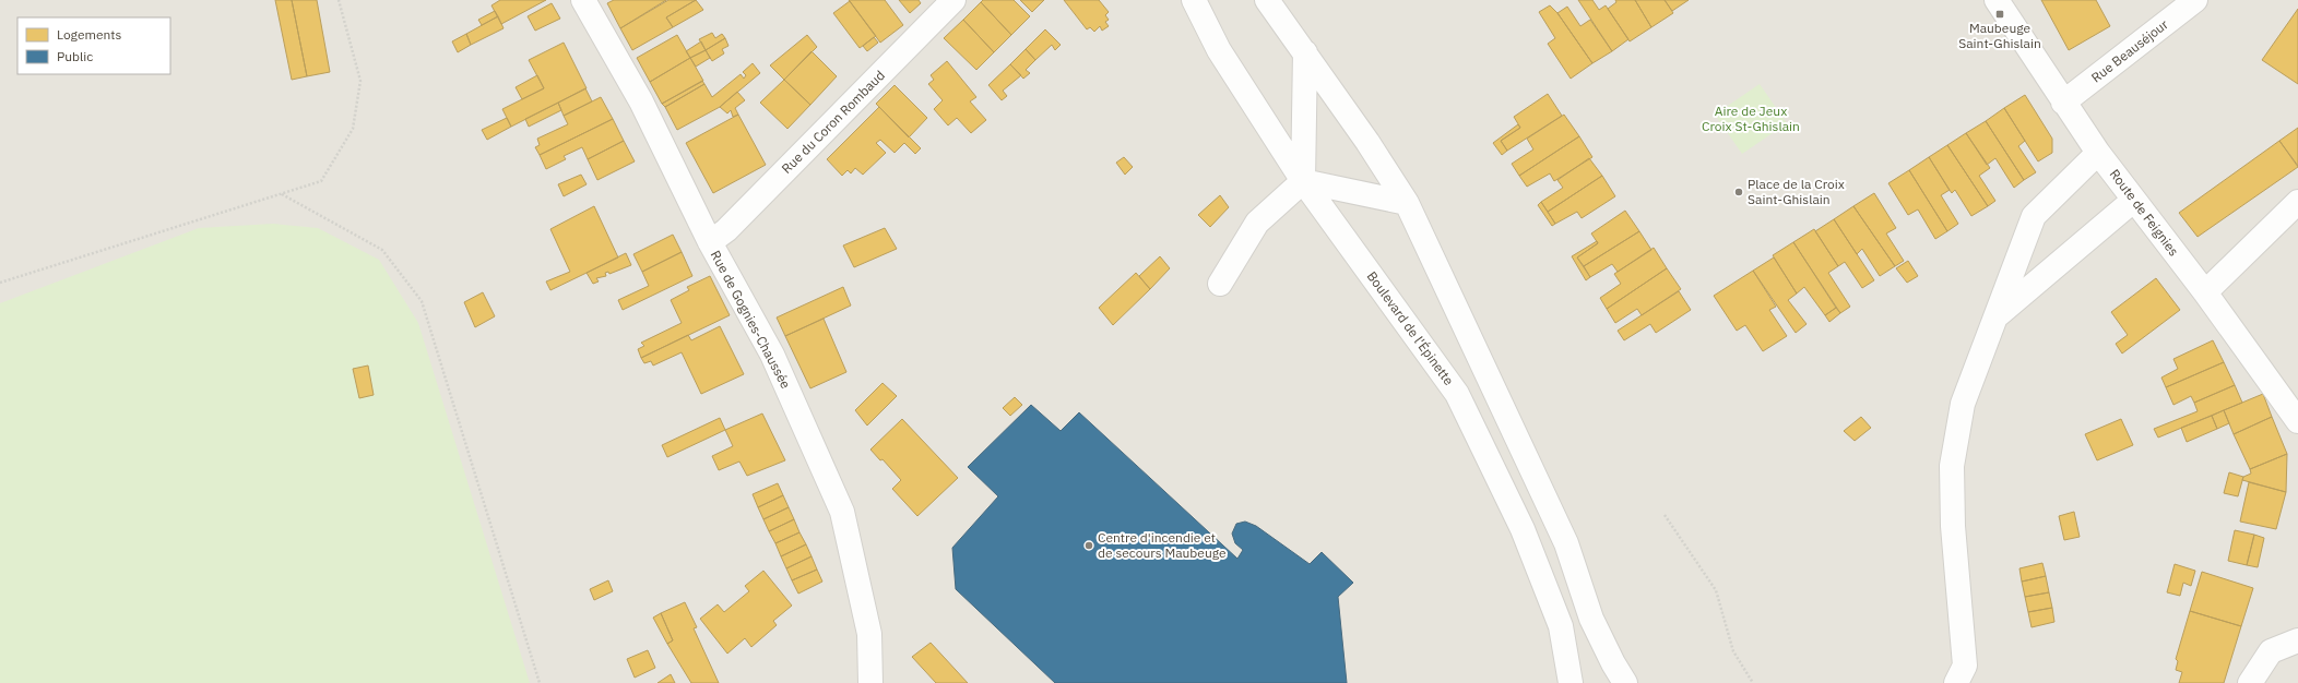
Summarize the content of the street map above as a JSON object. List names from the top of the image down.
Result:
{
  "streets": {
    "street": [
      "Rue Beauséjour",
      "Rue du Coron Rombaud",
      "Route de Feignies",
      "Rue de Gognies-Chaussée",
      "Boulevard de l'Épinette"
    ]
  },
  "crossings": [
    ["Rue Beauséjour", "Route de Feignies"],
    ["Rue du Coron Rombaud", "Rue de Gognies-Chaussée"]
  ],
  "parks": ["Aire de Jeux Croix St-Ghislain"],
  "places": {
    "transit": ["Maubeuge Saint-Ghislain"],
    "other": ["Place de la Croix Saint-Ghislain", "Centre d'incendie et de secours Maubeuge"]
  },
  "legend": ["Logements", "Public"]
}
